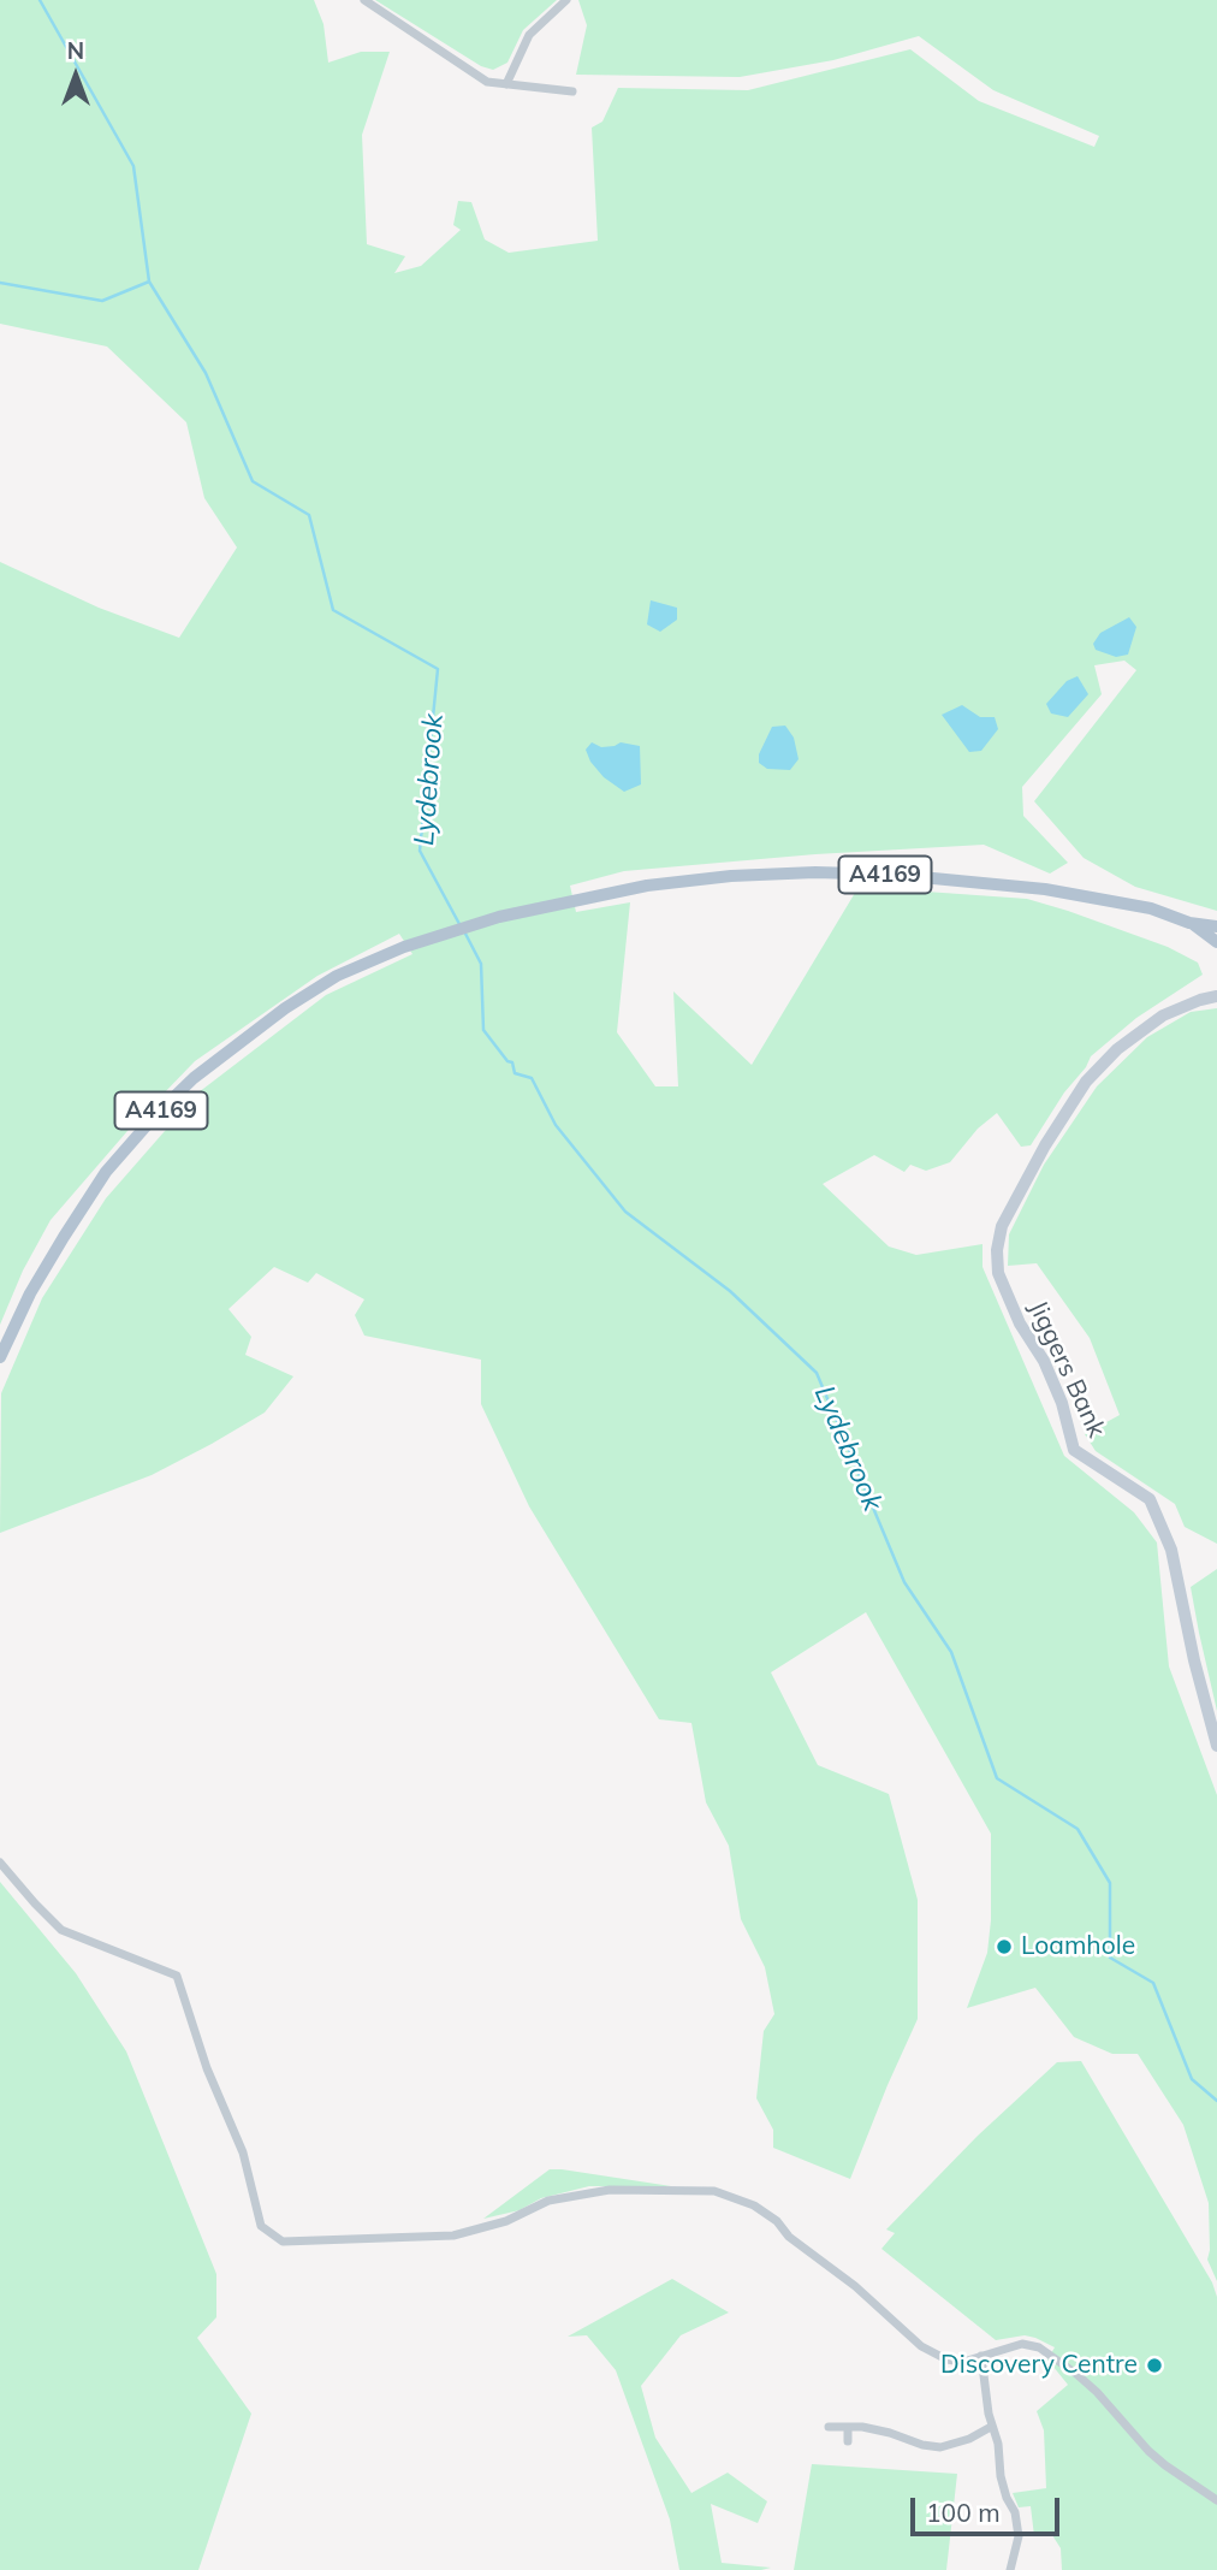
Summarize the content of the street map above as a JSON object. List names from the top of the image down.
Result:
{
  "streets": {
    "main road": ["A4169"],
    "street": ["Jiggers Bank"]
  },
  "water": ["Lydebrook"],
  "places": ["Loamhole", "Discovery Centre"],
  "scale_bar": "100 m",
  "north": "top"
}
